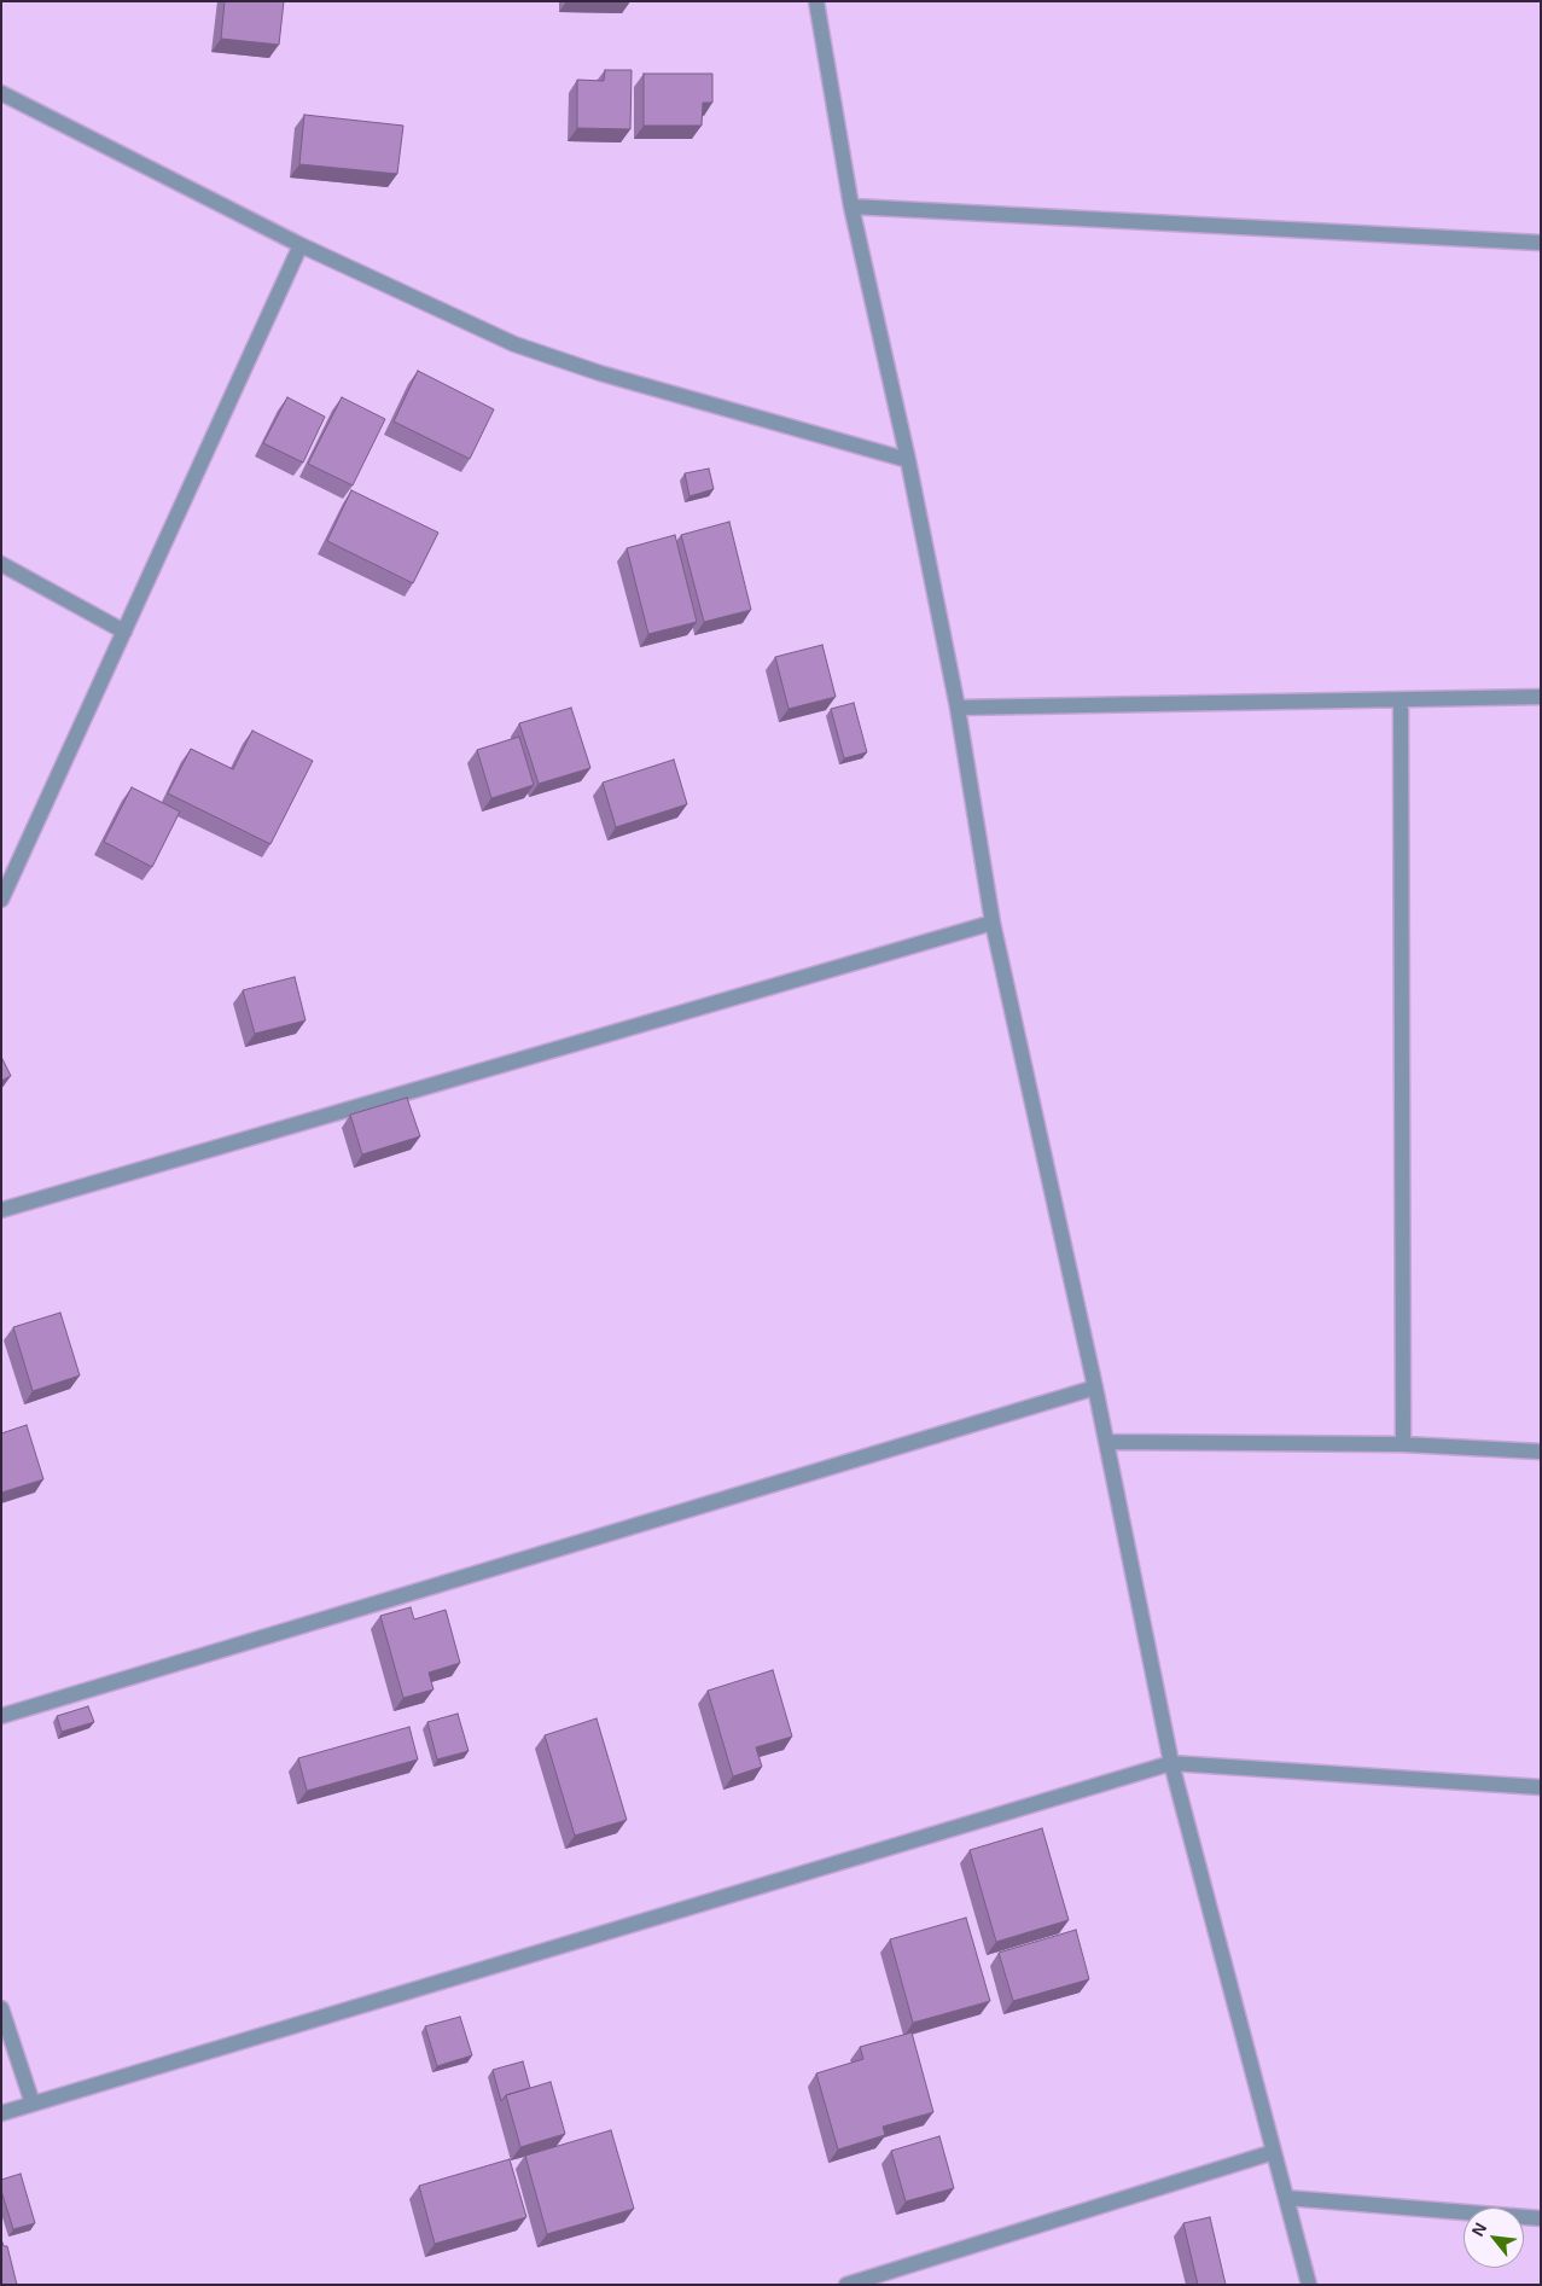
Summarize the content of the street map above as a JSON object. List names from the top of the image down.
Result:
{
  "north": "top left"
}
